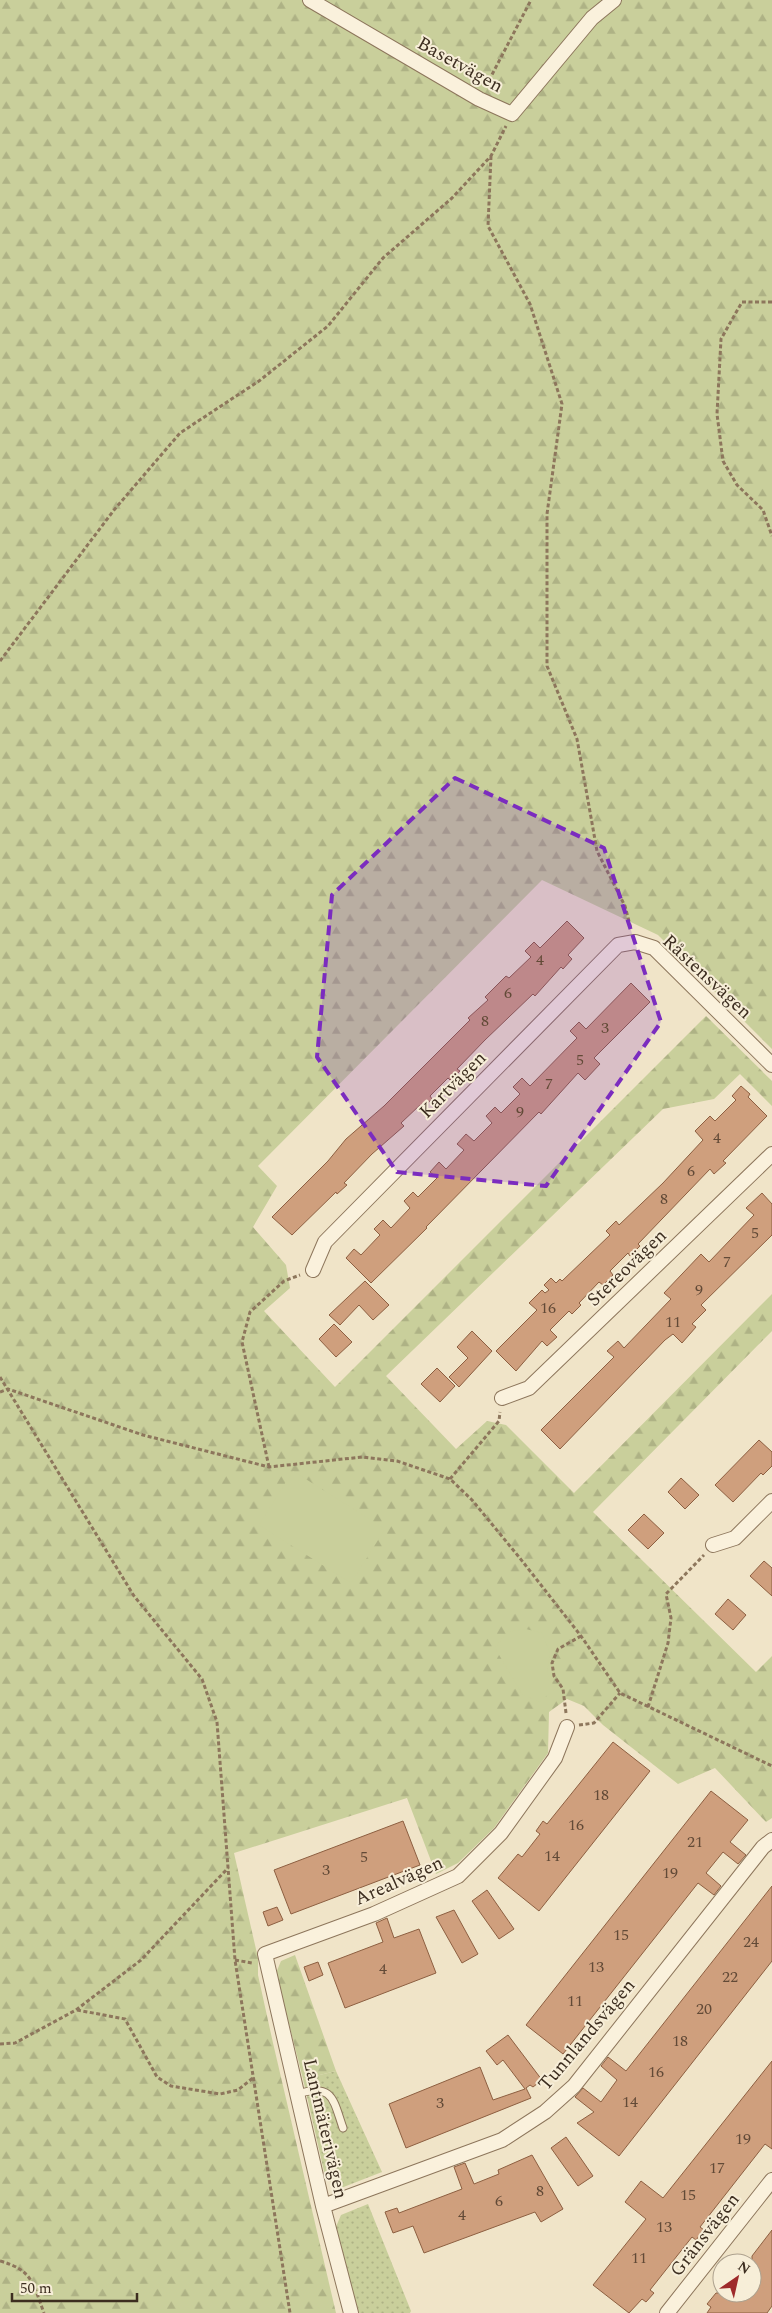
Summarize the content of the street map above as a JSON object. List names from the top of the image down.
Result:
{
  "streets": {
    "street": [
      "Basetvägen",
      "Råstensvägen",
      "Kartvägen",
      "Stereovägen",
      "Arealvägen",
      "Tunnlandsvägen",
      "Lantmäterivägen",
      "Gränsvägen"
    ]
  },
  "crossings": [
    ["Råstensvägen", "Kartvägen"],
    ["Arealvägen", "Lantmäterivägen"],
    ["Tunnlandsvägen", "Lantmäterivägen"]
  ],
  "house_numbers": [
    "4",
    "6",
    "8",
    "3",
    "5",
    "7",
    "9",
    "4",
    "6",
    "8",
    "5",
    "7",
    "9",
    "16",
    "11",
    "18",
    "16",
    "21",
    "14",
    "5",
    "3",
    "19",
    "15",
    "24",
    "13",
    "4",
    "22",
    "11",
    "20",
    "18",
    "16",
    "14",
    "3",
    "19",
    "17",
    "8",
    "15",
    "6",
    "4",
    "13",
    "11"
  ],
  "scale_bar": "50 m",
  "north": "top right"
}
